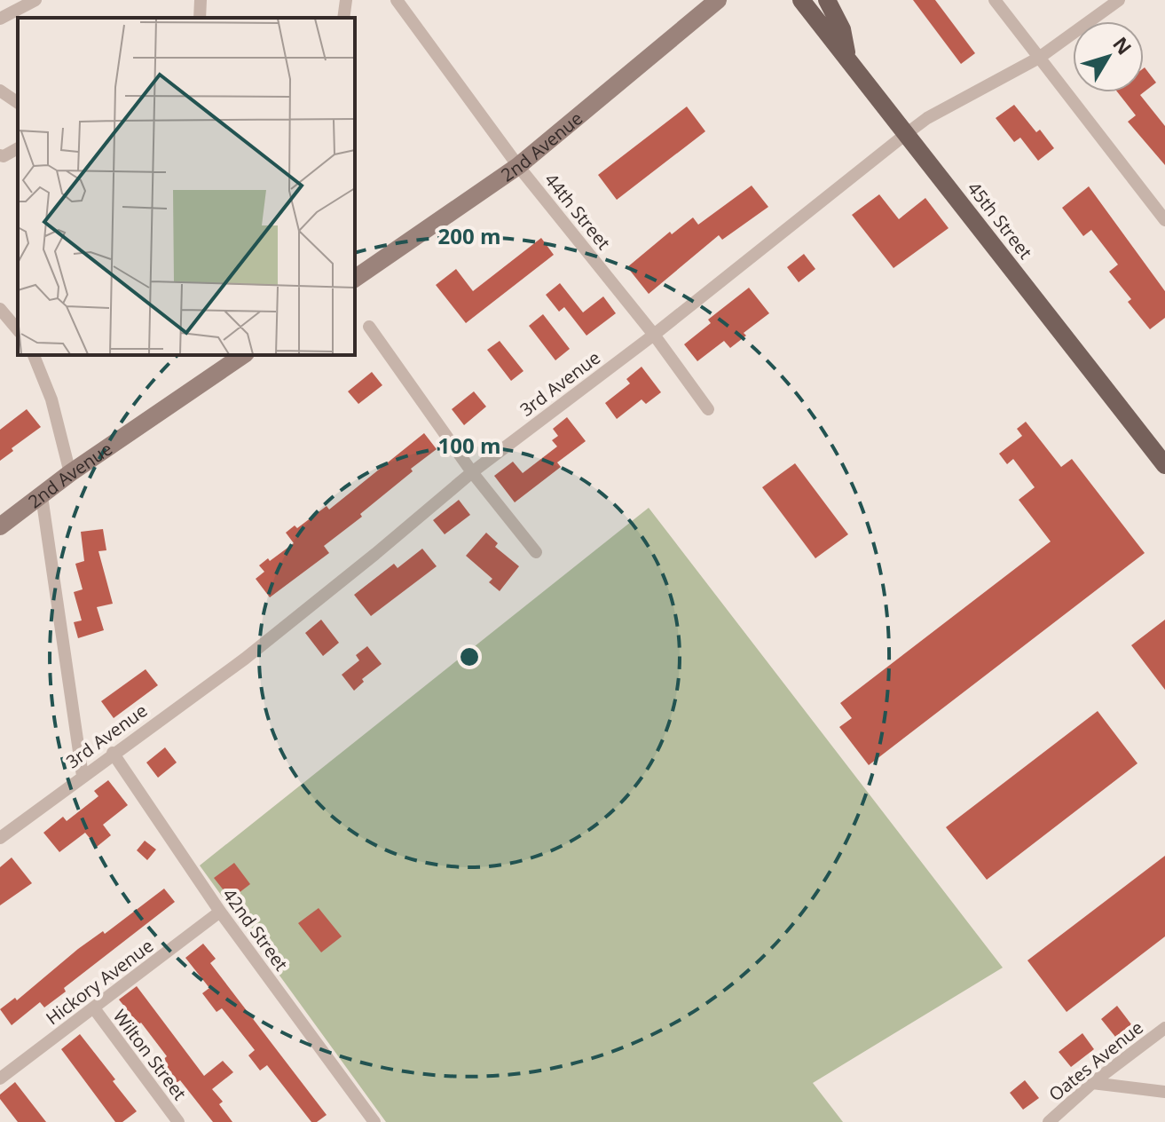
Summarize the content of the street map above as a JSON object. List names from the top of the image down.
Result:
{
  "streets": {
    "main road": ["2nd Avenue", "45th Street"],
    "street": [
      "44th Street",
      "3rd Avenue",
      "42nd Street",
      "Hickory Avenue",
      "Wilton Street",
      "Oates Avenue"
    ]
  },
  "crossings": [
    ["2nd Avenue", "44th Street"],
    ["44th Street", "3rd Avenue"],
    ["45th Street", "3rd Avenue"],
    ["3rd Avenue", "42nd Street"],
    ["42nd Street", "Hickory Avenue"],
    ["Hickory Avenue", "Wilton Street"]
  ],
  "north": "top right",
  "rings": ["200 m", "100 m"]
}
